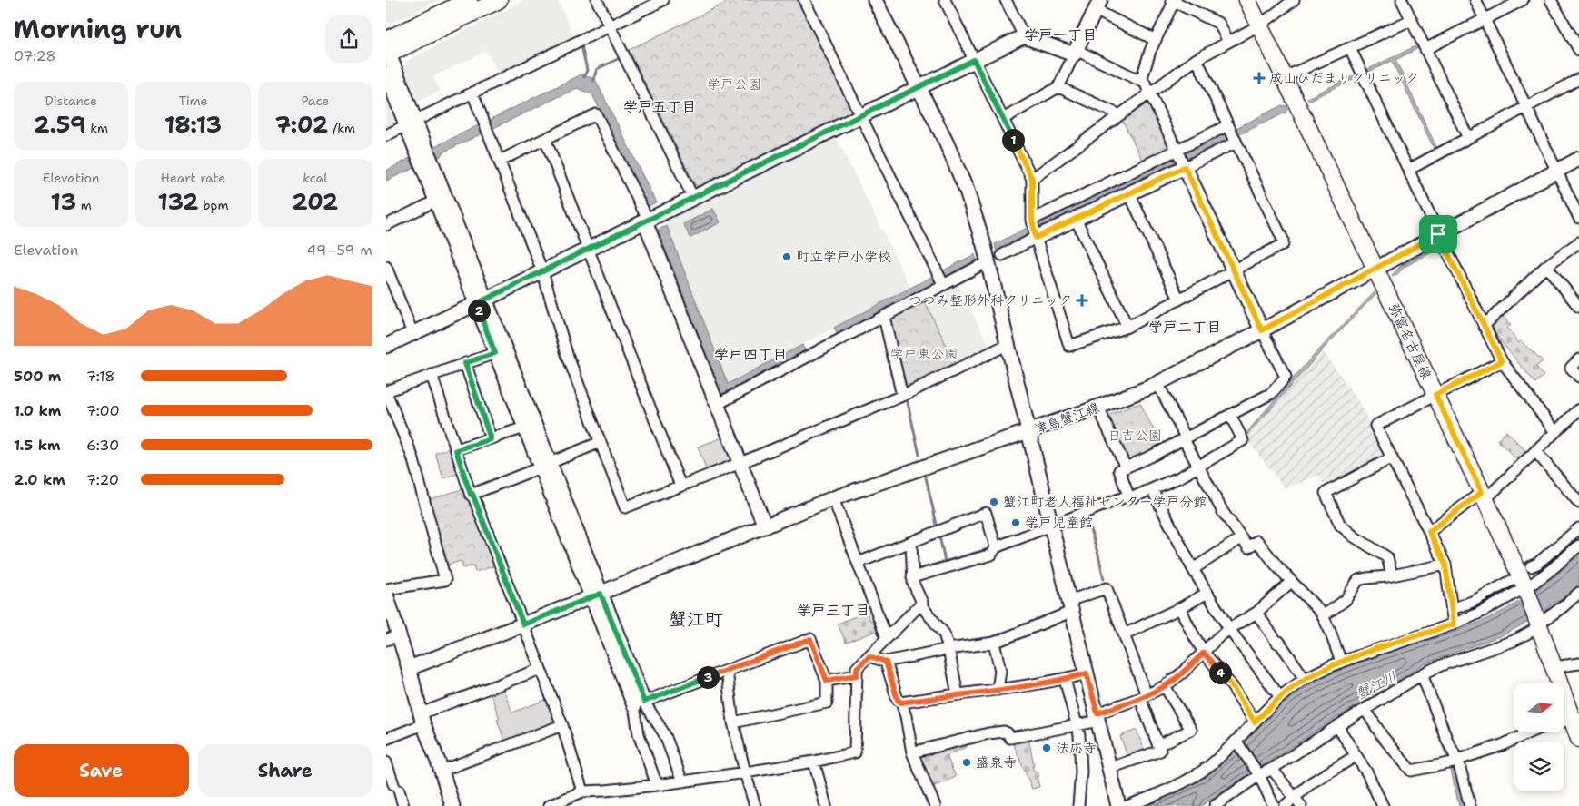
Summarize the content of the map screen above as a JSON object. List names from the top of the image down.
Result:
{
  "streets": {
    "main road": ["弥富名古屋線"],
    "street": ["津島蟹江線"]
  },
  "crossings": [
    ["弥富名古屋線", "津島蟹江線"]
  ],
  "districts": [
    "学戸一丁目",
    "学戸五丁目",
    "学戸二丁目",
    "学戸四丁目",
    "学戸三丁目",
    "蟹江町"
  ],
  "water": ["蟹江川"],
  "parks": ["学戸公園", "学戸東公園", "日吉公園"],
  "places": {
    "health": ["成山ひだまりクリニック", "つつみ整形外科クリニック"],
    "other": [
      "町立学戸小学校",
      "蟹江町老人福祉センター学戸分館",
      "学戸児童館",
      "法応寺",
      "盛泉寺"
    ]
  },
  "north": "right",
  "page": {
    "heading": ["Morning run", "07:28"],
    "stats": [
      ["Distance", "2.59 km"],
      ["Time", "18:13"],
      ["Pace", "7:02 /km"],
      ["Elevation", "13 m"],
      ["Heart rate", "132 bpm"],
      ["kcal", "202"]
    ],
    "pins": [
      "1",
      "2",
      "4",
      "3"
    ],
    "chart": ["Elevation", "49–59 m"],
    "list": [
      {
        "name": "500 m",
        "note": "7:18"
      },
      {
        "name": "1.0 km",
        "note": "7:00"
      },
      {
        "name": "1.5 km",
        "note": "6:30"
      },
      {
        "name": "2.0 km",
        "note": "7:20"
      }
    ],
    "buttons": ["Save", "Share"]
  }
}
